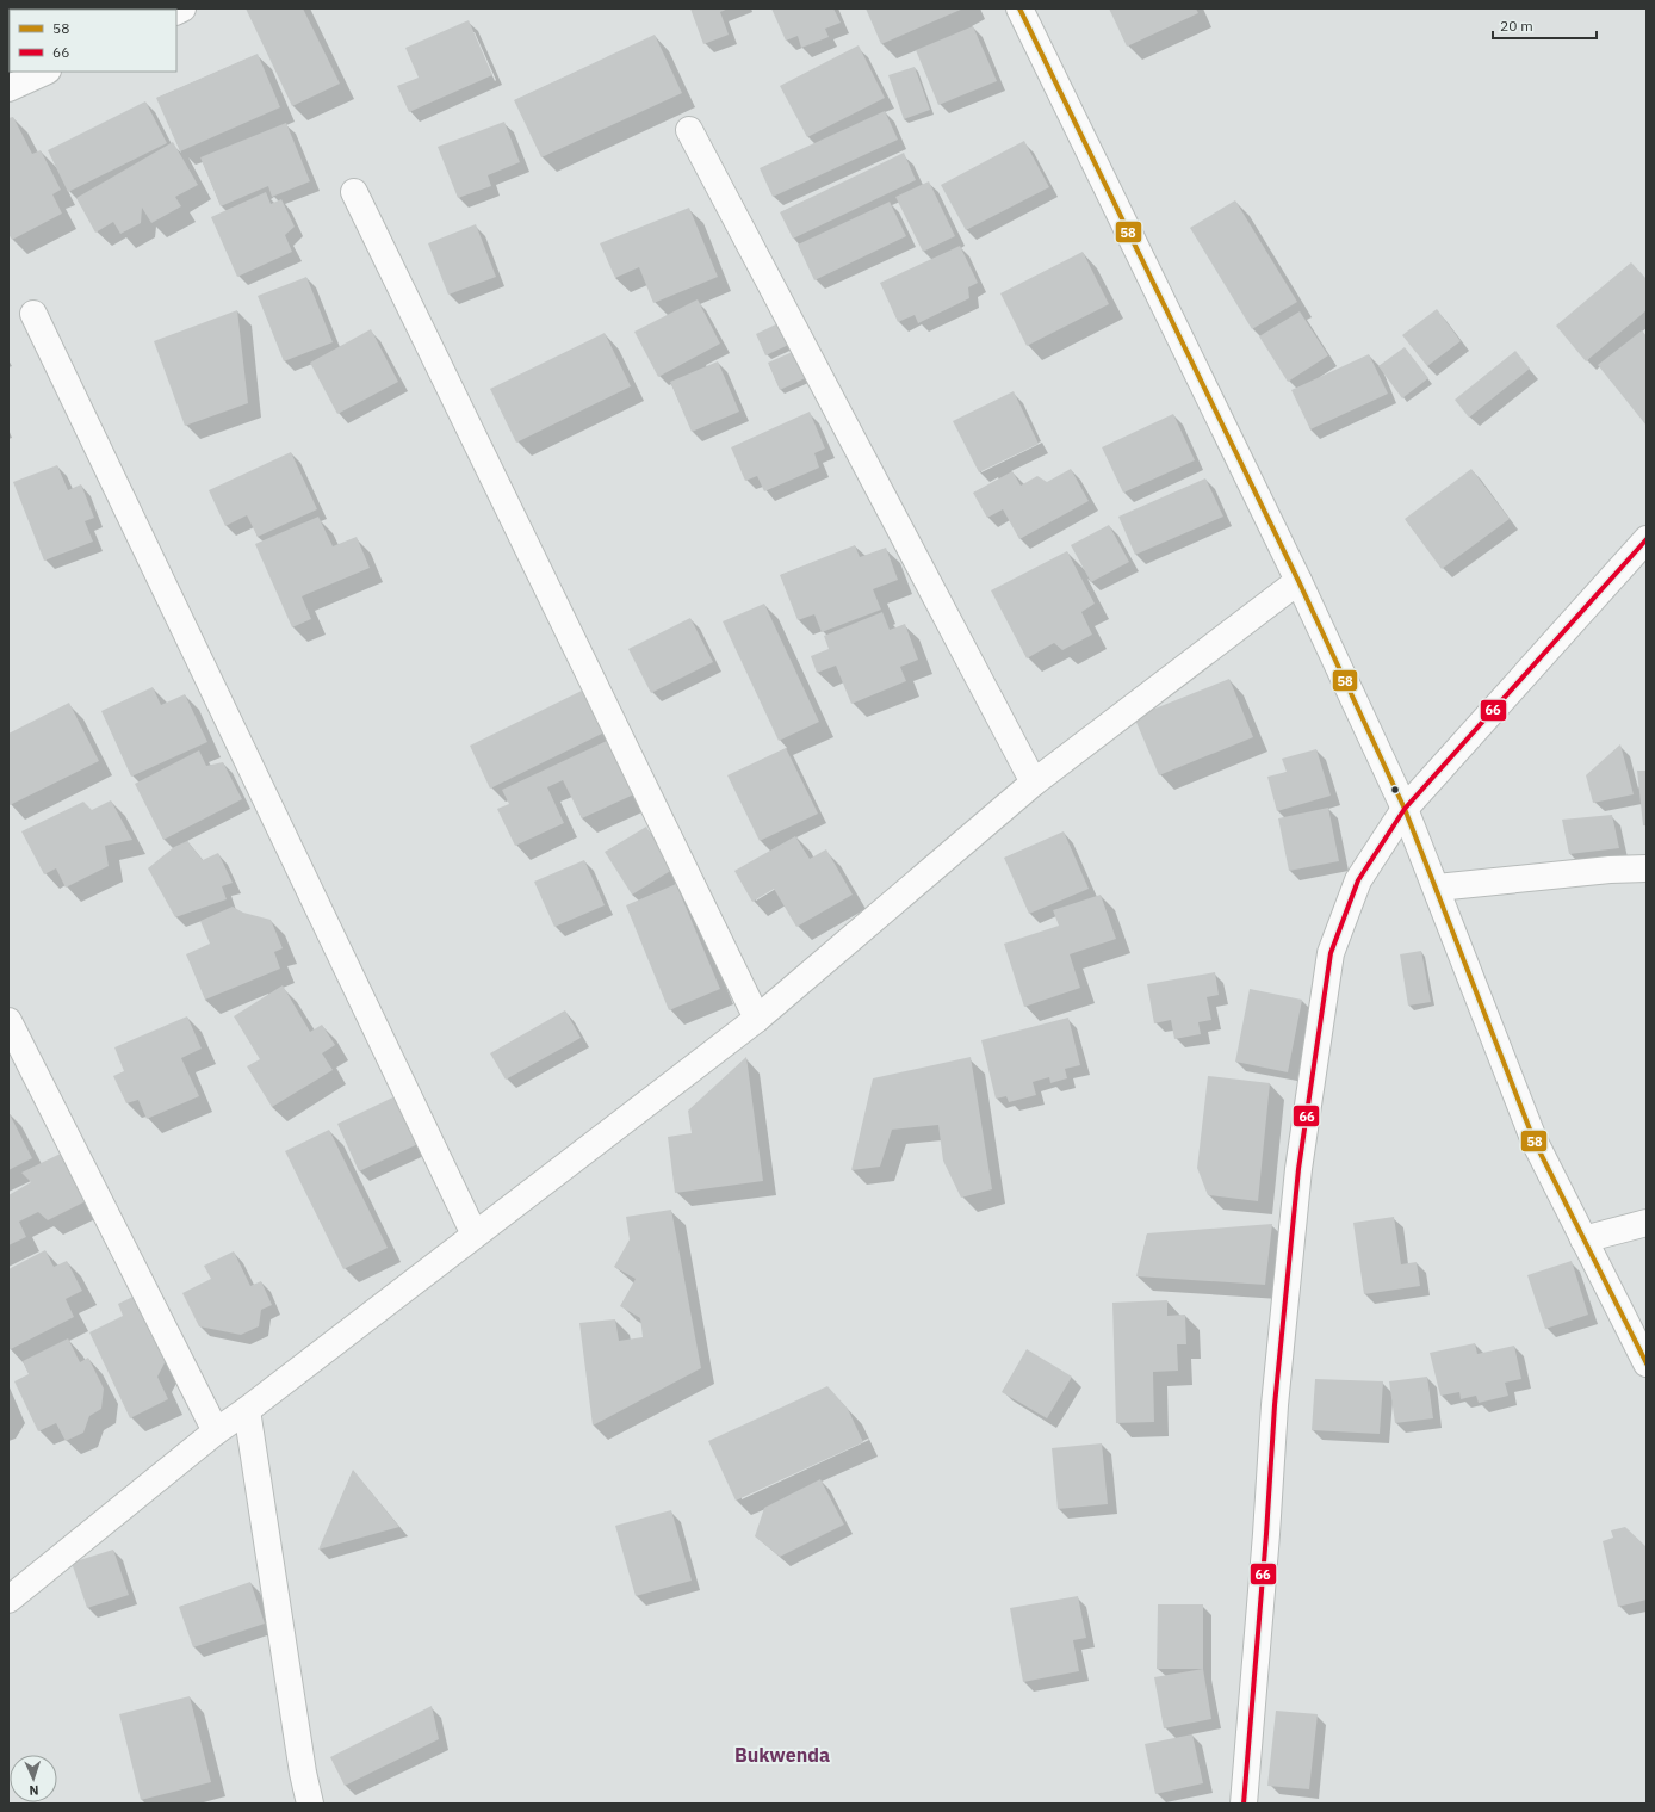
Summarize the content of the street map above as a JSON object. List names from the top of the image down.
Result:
{
  "districts": ["Bukwenda"],
  "lines": ["transit line 58", "transit line 66"],
  "legend": ["58", "66"],
  "scale_bar": "20 m",
  "north": "bottom"
}
